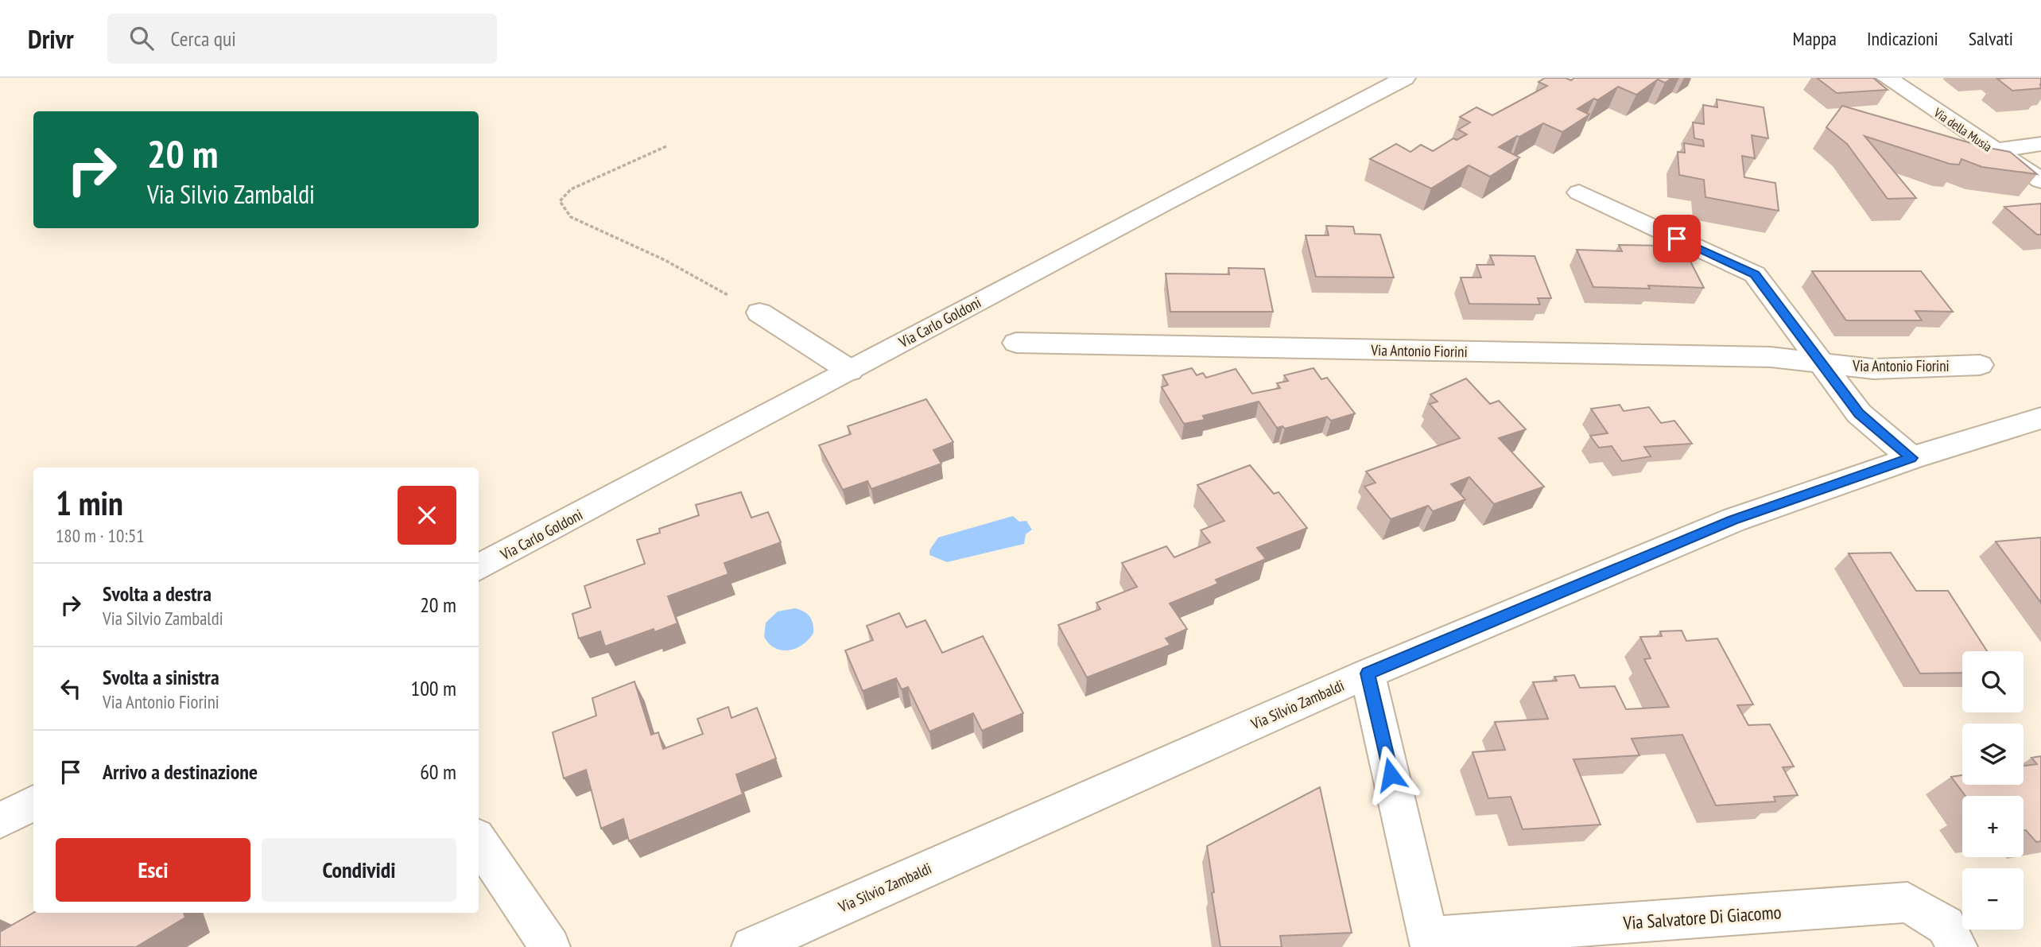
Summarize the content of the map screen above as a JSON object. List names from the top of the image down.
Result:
{
  "streets": {
    "street": [
      "Via della Musia",
      "Via Carlo Goldoni",
      "Via Antonio Fiorini",
      "Via Silvio Zambaldi",
      "Via Salvatore Di Giacomo"
    ]
  },
  "crossings": [
    ["Via Antonio Fiorini", "Via Silvio Zambaldi"]
  ],
  "page": {
    "header": "Drivr",
    "search": "Cerca qui",
    "nav": ["Mappa", "Indicazioni", "Salvati"],
    "turn": ["20 m", "Via Silvio Zambaldi"],
    "heading": ["1 min", "180 m · 10:51"],
    "list": [
      {
        "name": "Svolta a destra",
        "note": "Via Silvio Zambaldi",
        "value": "20 m"
      },
      {
        "name": "Svolta a sinistra",
        "note": "Via Antonio Fiorini",
        "value": "100 m"
      },
      {
        "name": "Arrivo a destinazione",
        "value": "60 m"
      }
    ],
    "map_buttons": ["+", "−"],
    "buttons": ["Esci", "Condividi"]
  }
}
